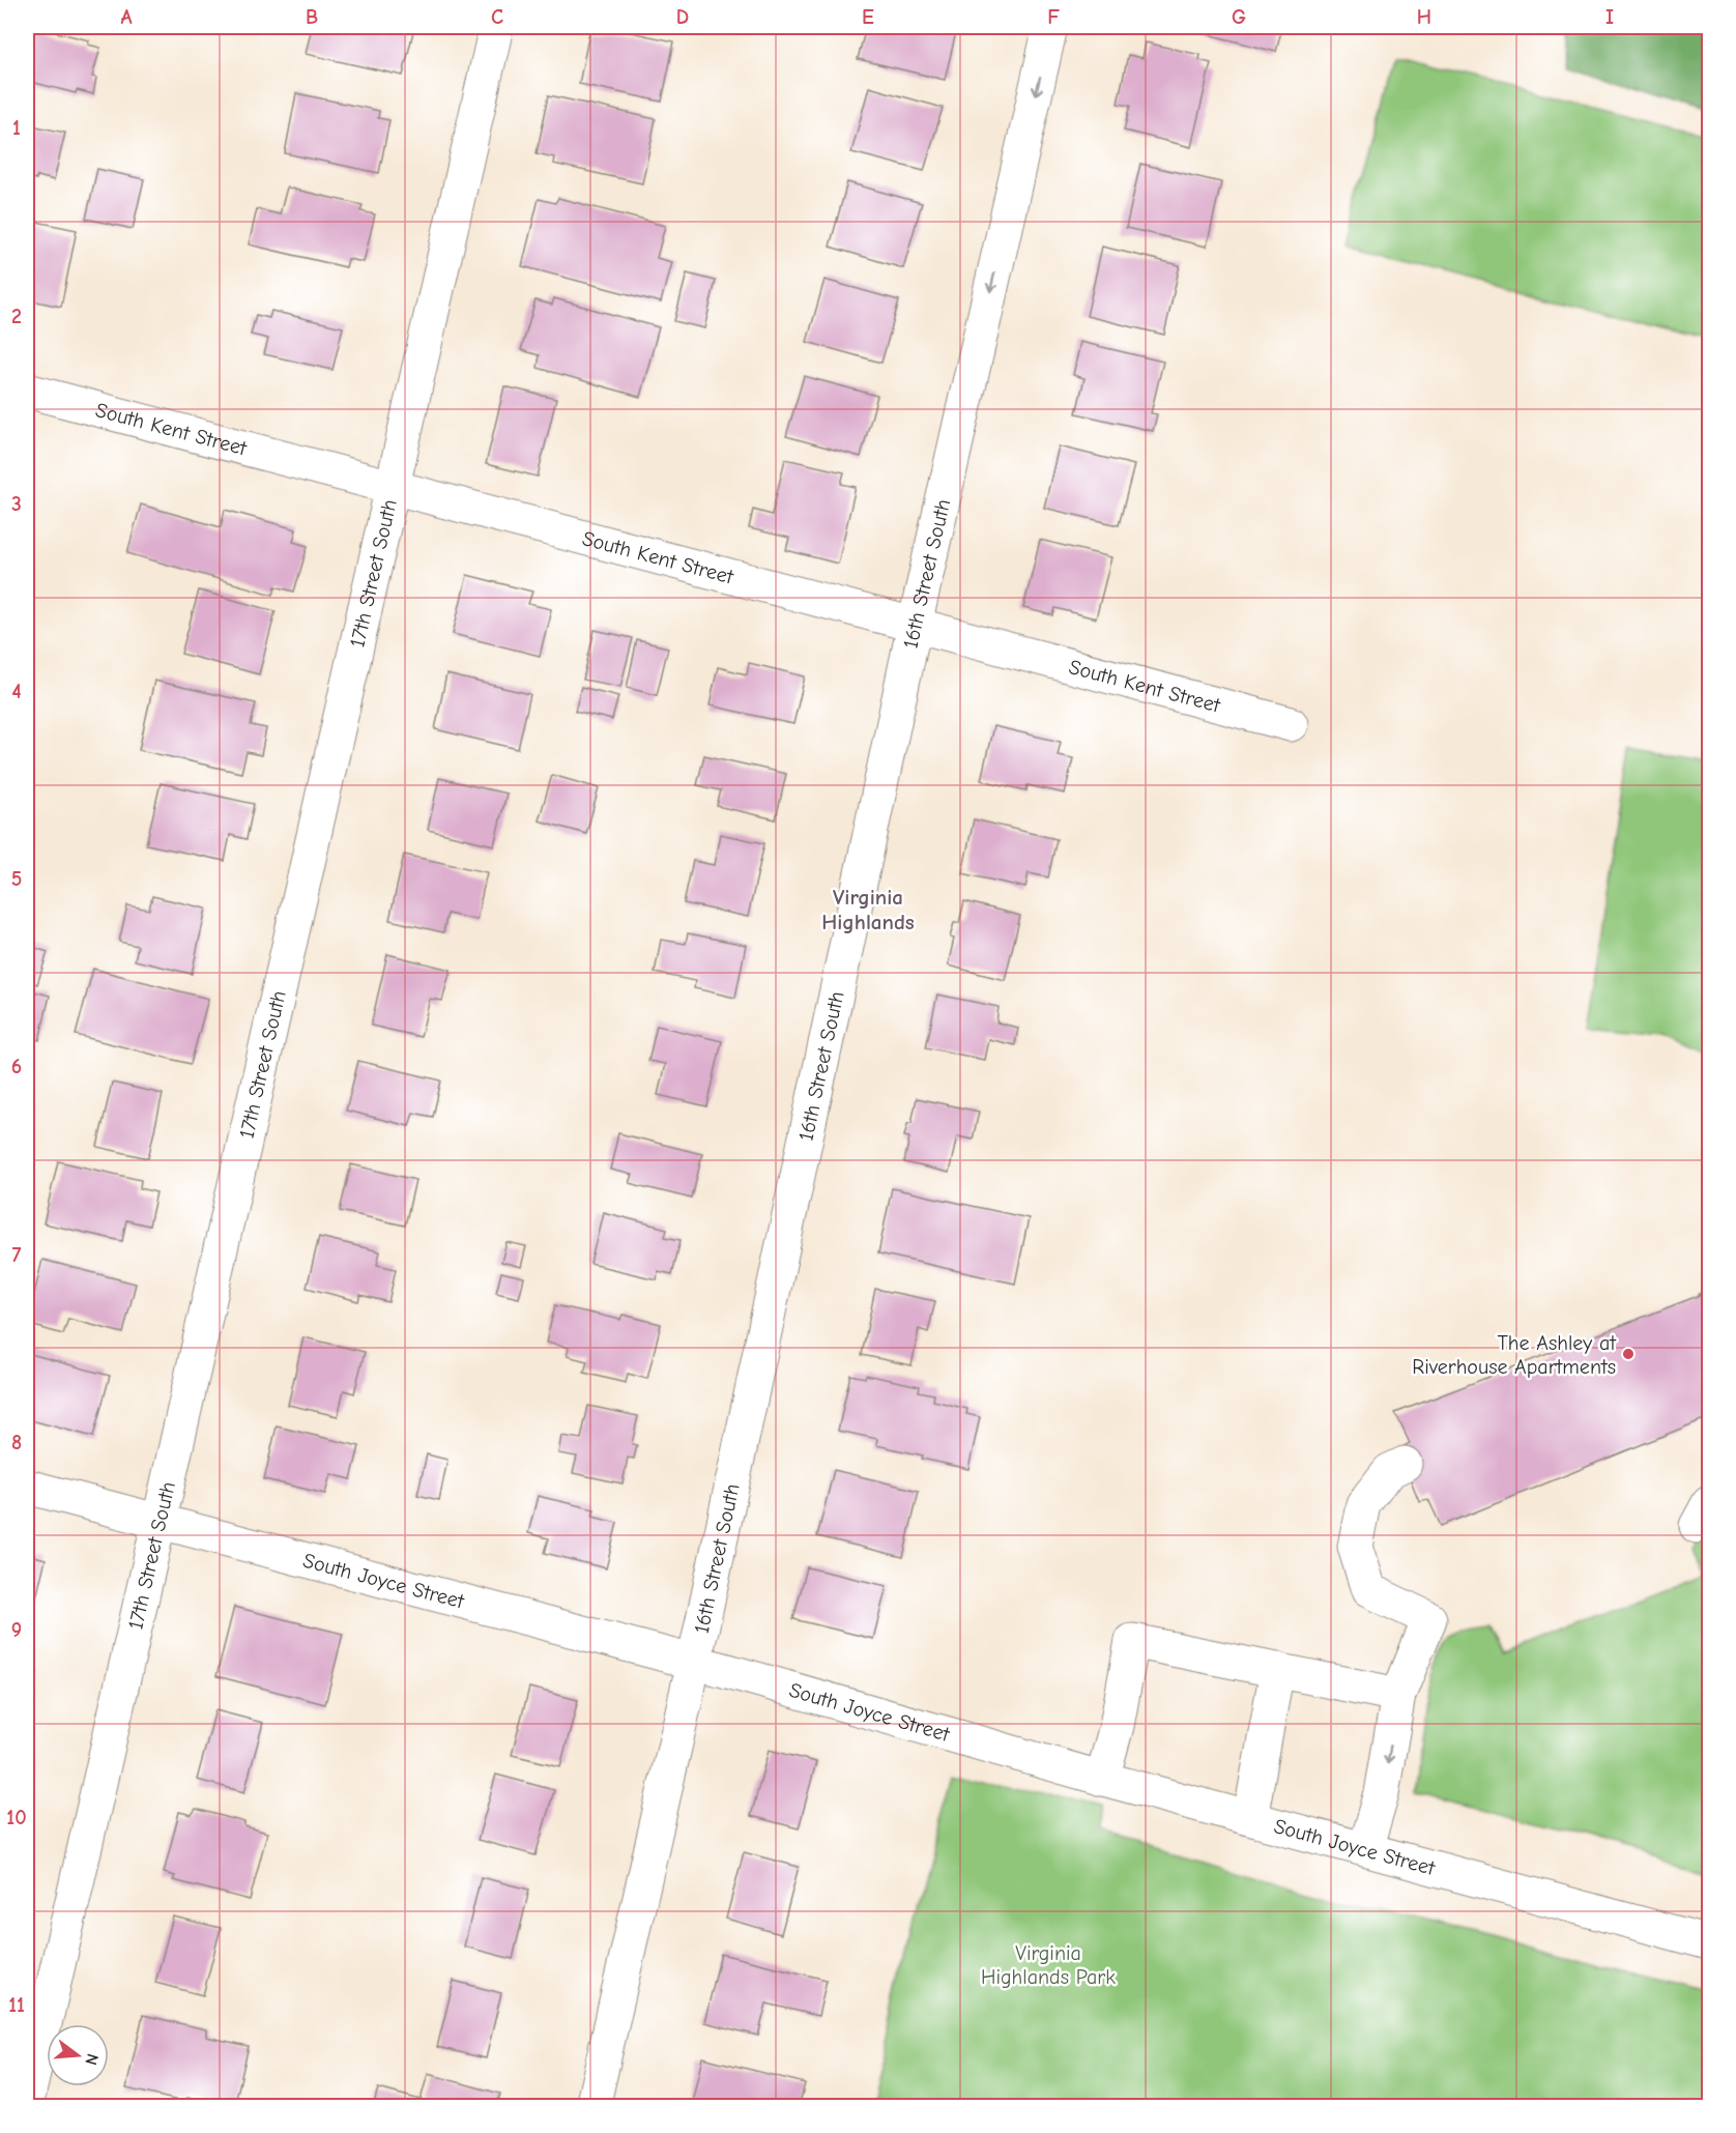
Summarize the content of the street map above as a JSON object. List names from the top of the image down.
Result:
{
  "streets": {
    "street": [
      "South Kent Street",
      "17th Street South",
      "16th Street South",
      "South Joyce Street"
    ]
  },
  "crossings": [
    ["South Kent Street", "17th Street South"],
    ["South Kent Street", "16th Street South"],
    ["17th Street South", "South Joyce Street"],
    ["16th Street South", "South Joyce Street"]
  ],
  "districts": ["Virginia Highlands"],
  "parks": ["Virginia Highlands Park"],
  "places": ["The Ashley at Riverhouse Apartments"],
  "north": "right",
  "grid": {
    "columns": [
      "A",
      "B",
      "C",
      "D",
      "E",
      "F",
      "G",
      "H",
      "I"
    ],
    "rows": [
      "1",
      "2",
      "3",
      "4",
      "5",
      "6",
      "7",
      "8",
      "9",
      "10",
      "11"
    ]
  }
}
